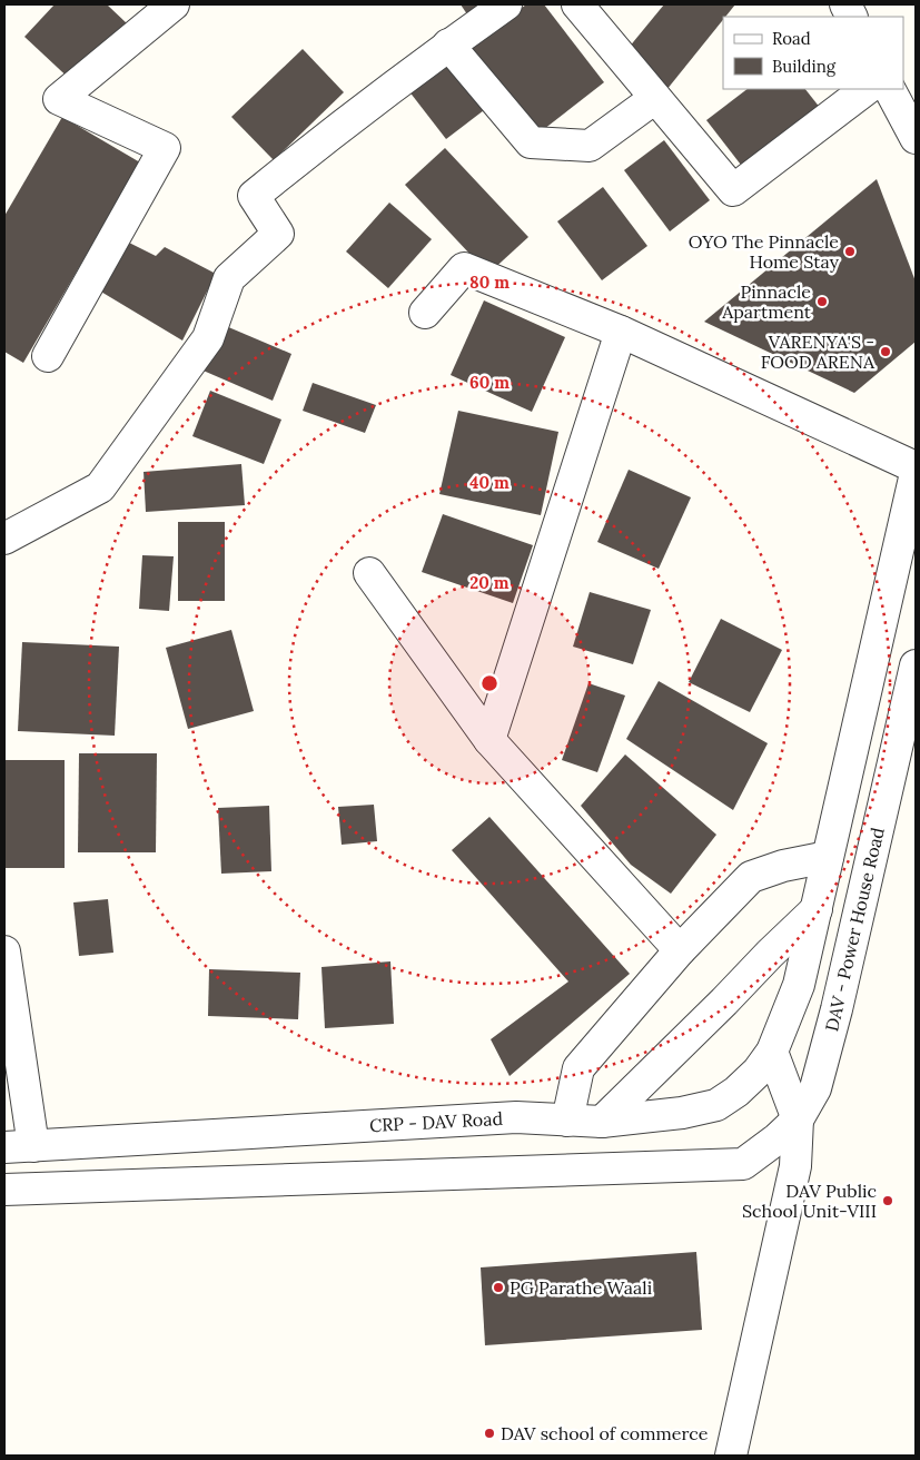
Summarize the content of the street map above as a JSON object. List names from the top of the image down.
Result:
{
  "streets": {
    "street": ["DAV - Power House Road", "CRP - DAV Road"]
  },
  "places": [
    "OYO The Pinnacle Home Stay",
    "Pinnacle Apartment",
    "VARENYA'S - FOOD ARENA",
    "DAV Public School Unit-VIII",
    "PG Parathe Waali",
    "DAV school of commerce"
  ],
  "legend": ["Road", "Building"],
  "rings": [
    "80 m",
    "60 m",
    "40 m",
    "20 m"
  ]
}
